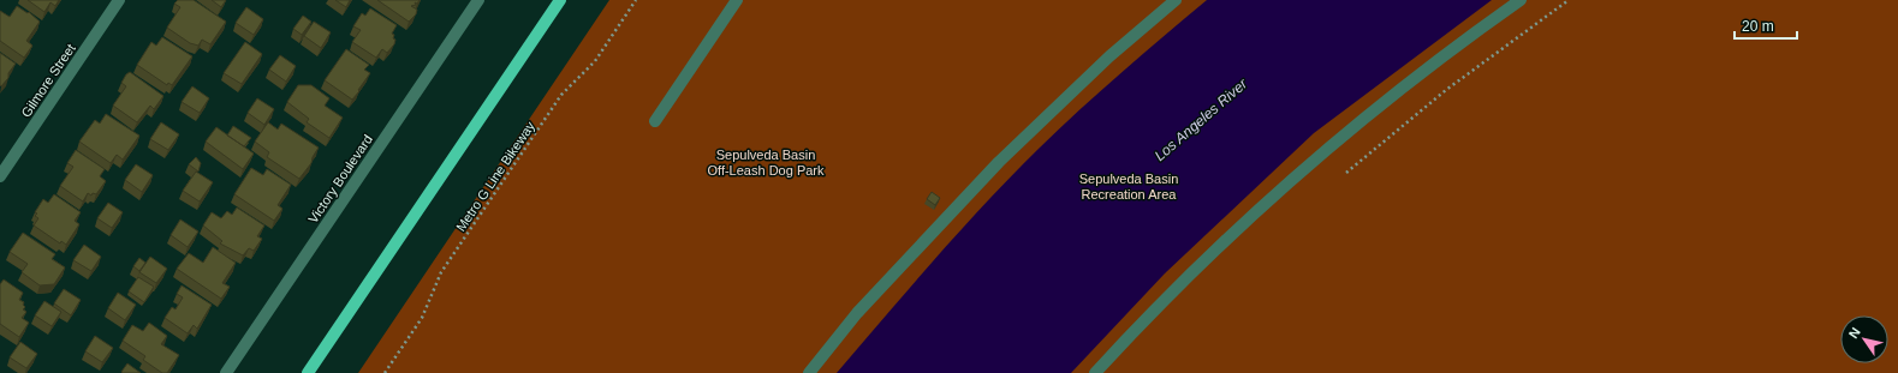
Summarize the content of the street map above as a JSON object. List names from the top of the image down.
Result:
{
  "streets": {
    "street": ["Gilmore Street", "Victory Boulevard"],
    "path": ["Metro G Line Bikeway"]
  },
  "water": ["Los Angeles River"],
  "parks": ["Sepulveda Basin Off-Leash Dog Park", "Sepulveda Basin Recreation Area"],
  "scale_bar": "20 m",
  "north": "top left"
}
